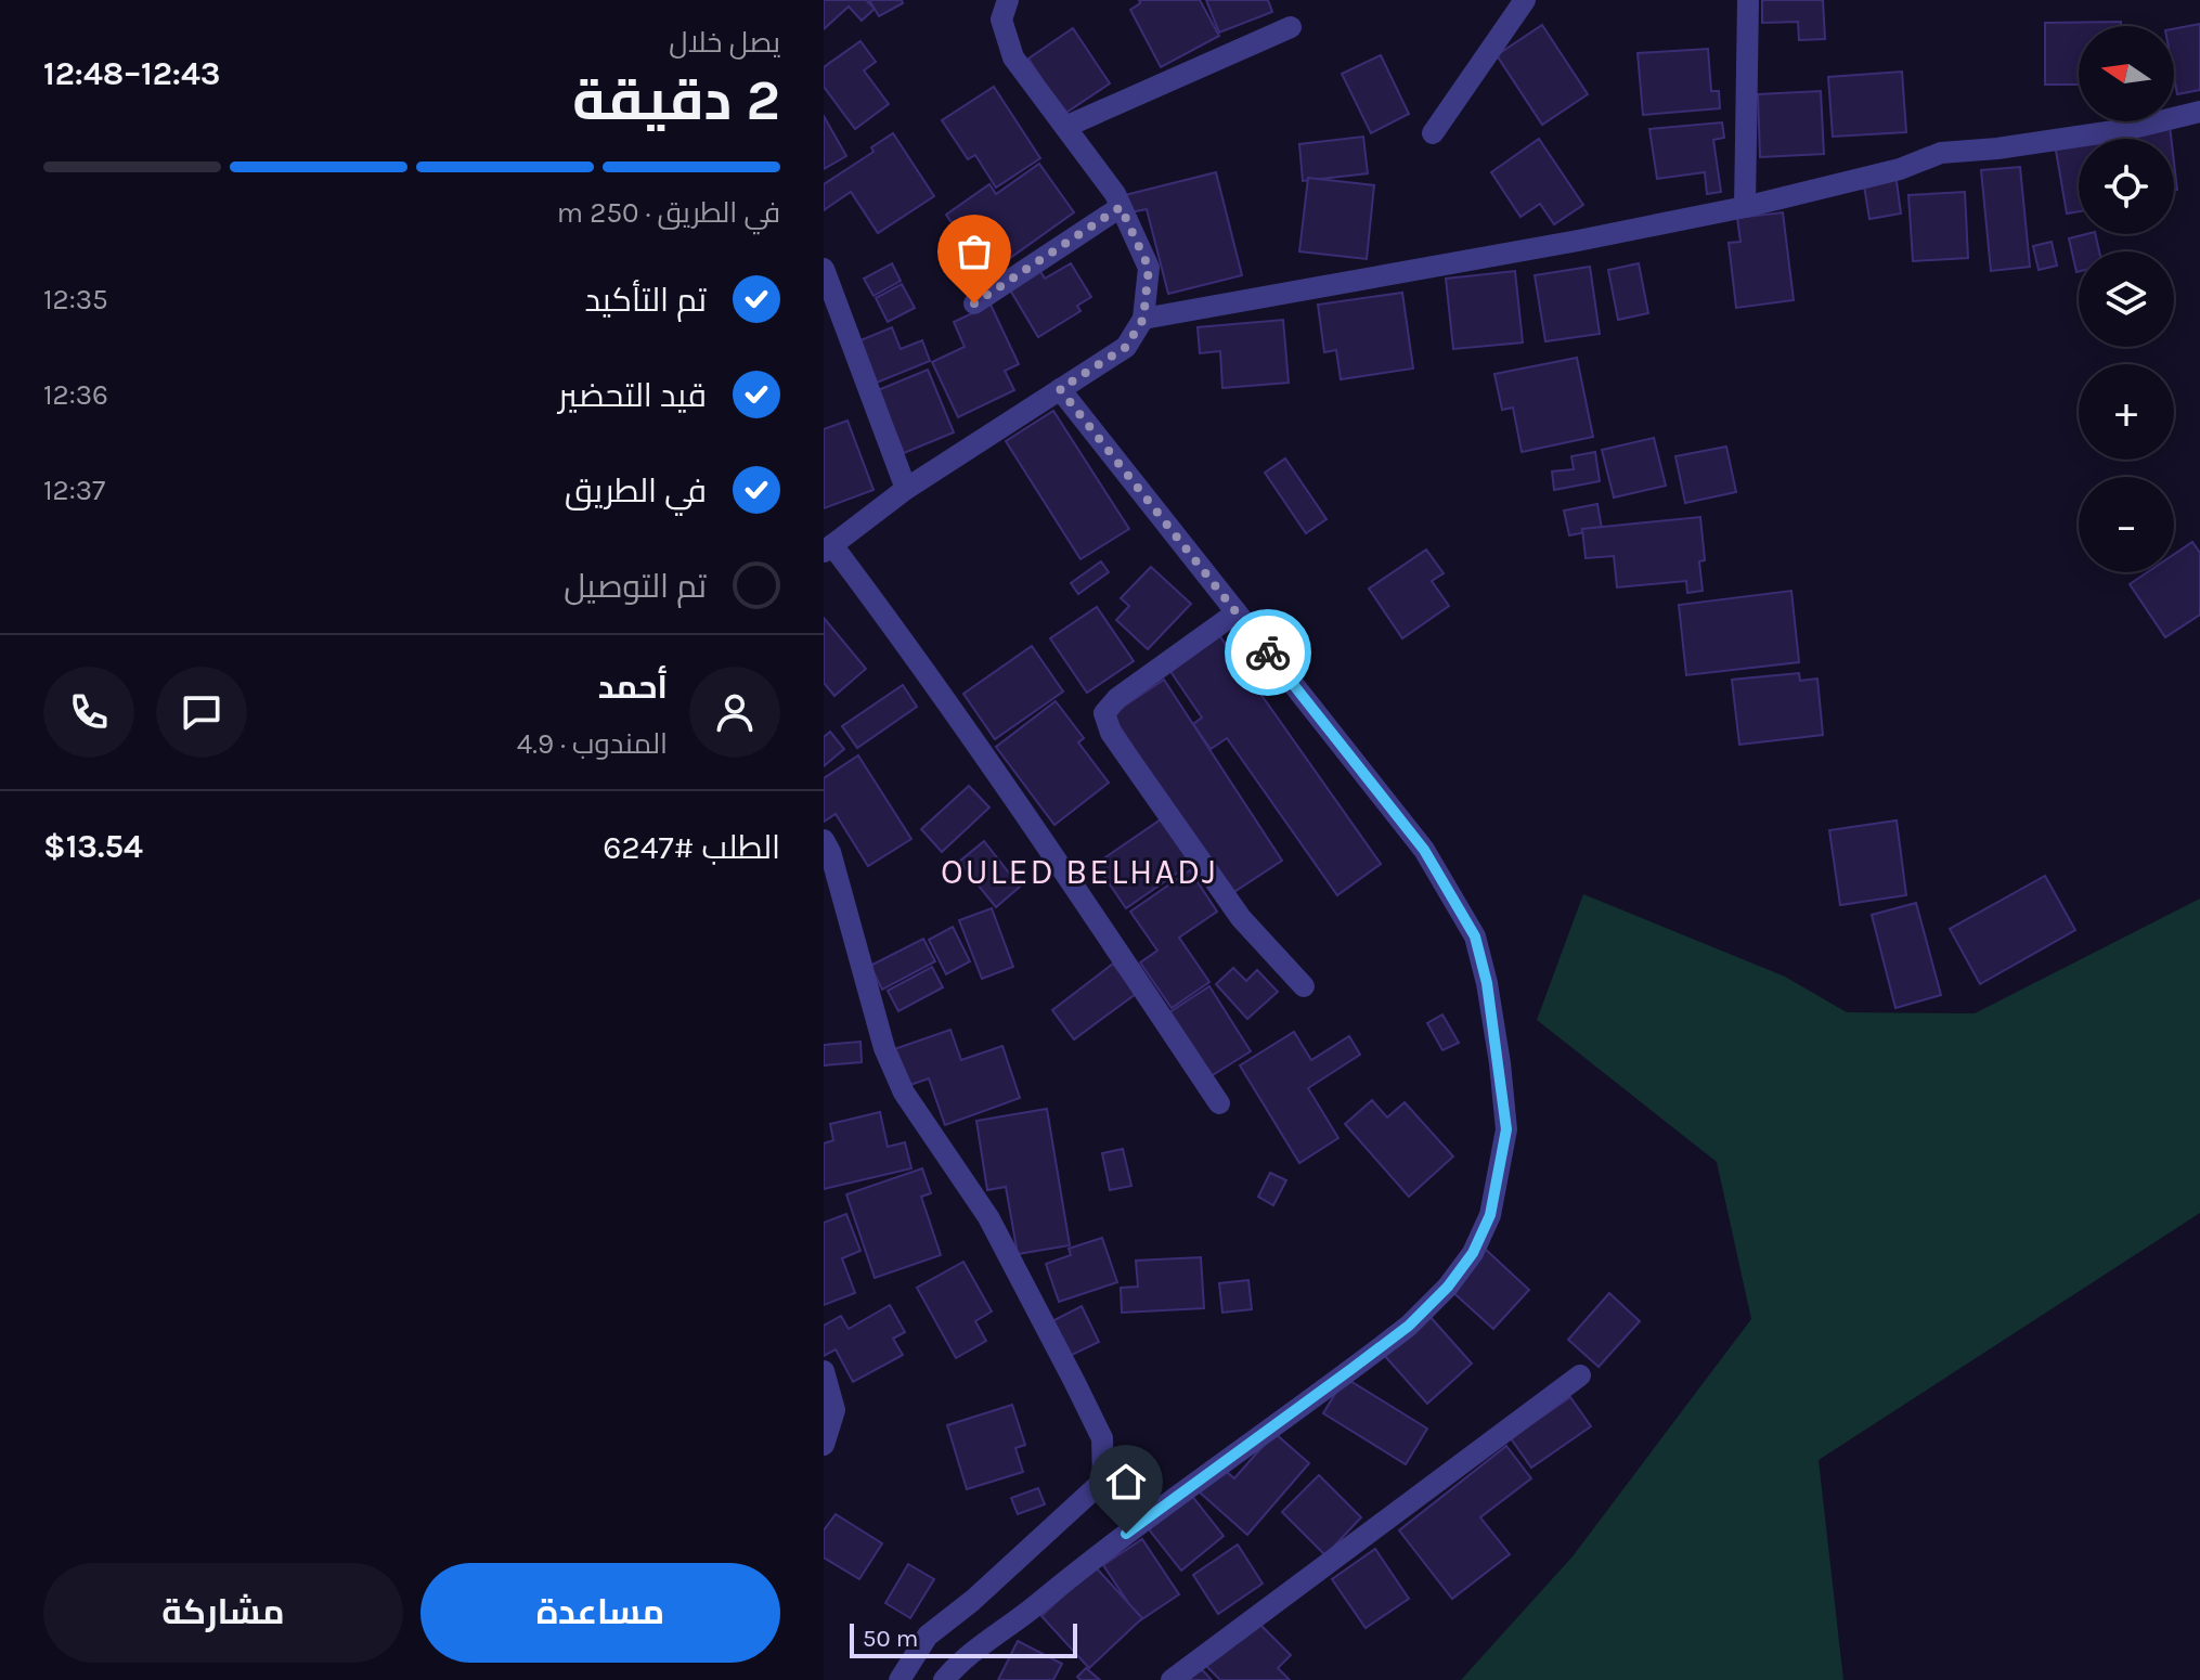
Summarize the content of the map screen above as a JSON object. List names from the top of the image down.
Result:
{
  "districts": ["OULED BELHADJ"],
  "scale_bar": "50 m",
  "north": "left",
  "page": {
    "heading": ["2 دقيقة", "يصل خلال", "12:43–12:48"],
    "panel": [
      "أحمد",
      "المندوب · 4.9",
      "الطلب #6247",
      "$13.54"
    ],
    "map_buttons": ["+", "−"],
    "bar": "في الطريق · 250 m",
    "list": [
      ["تم التأكيد", "12:35"],
      ["قيد التحضير", "12:36"],
      ["في الطريق", "12:37"],
      "تم التوصيل"
    ],
    "buttons": ["مساعدة", "مشاركة"],
    "scale": "50 m"
  }
}
